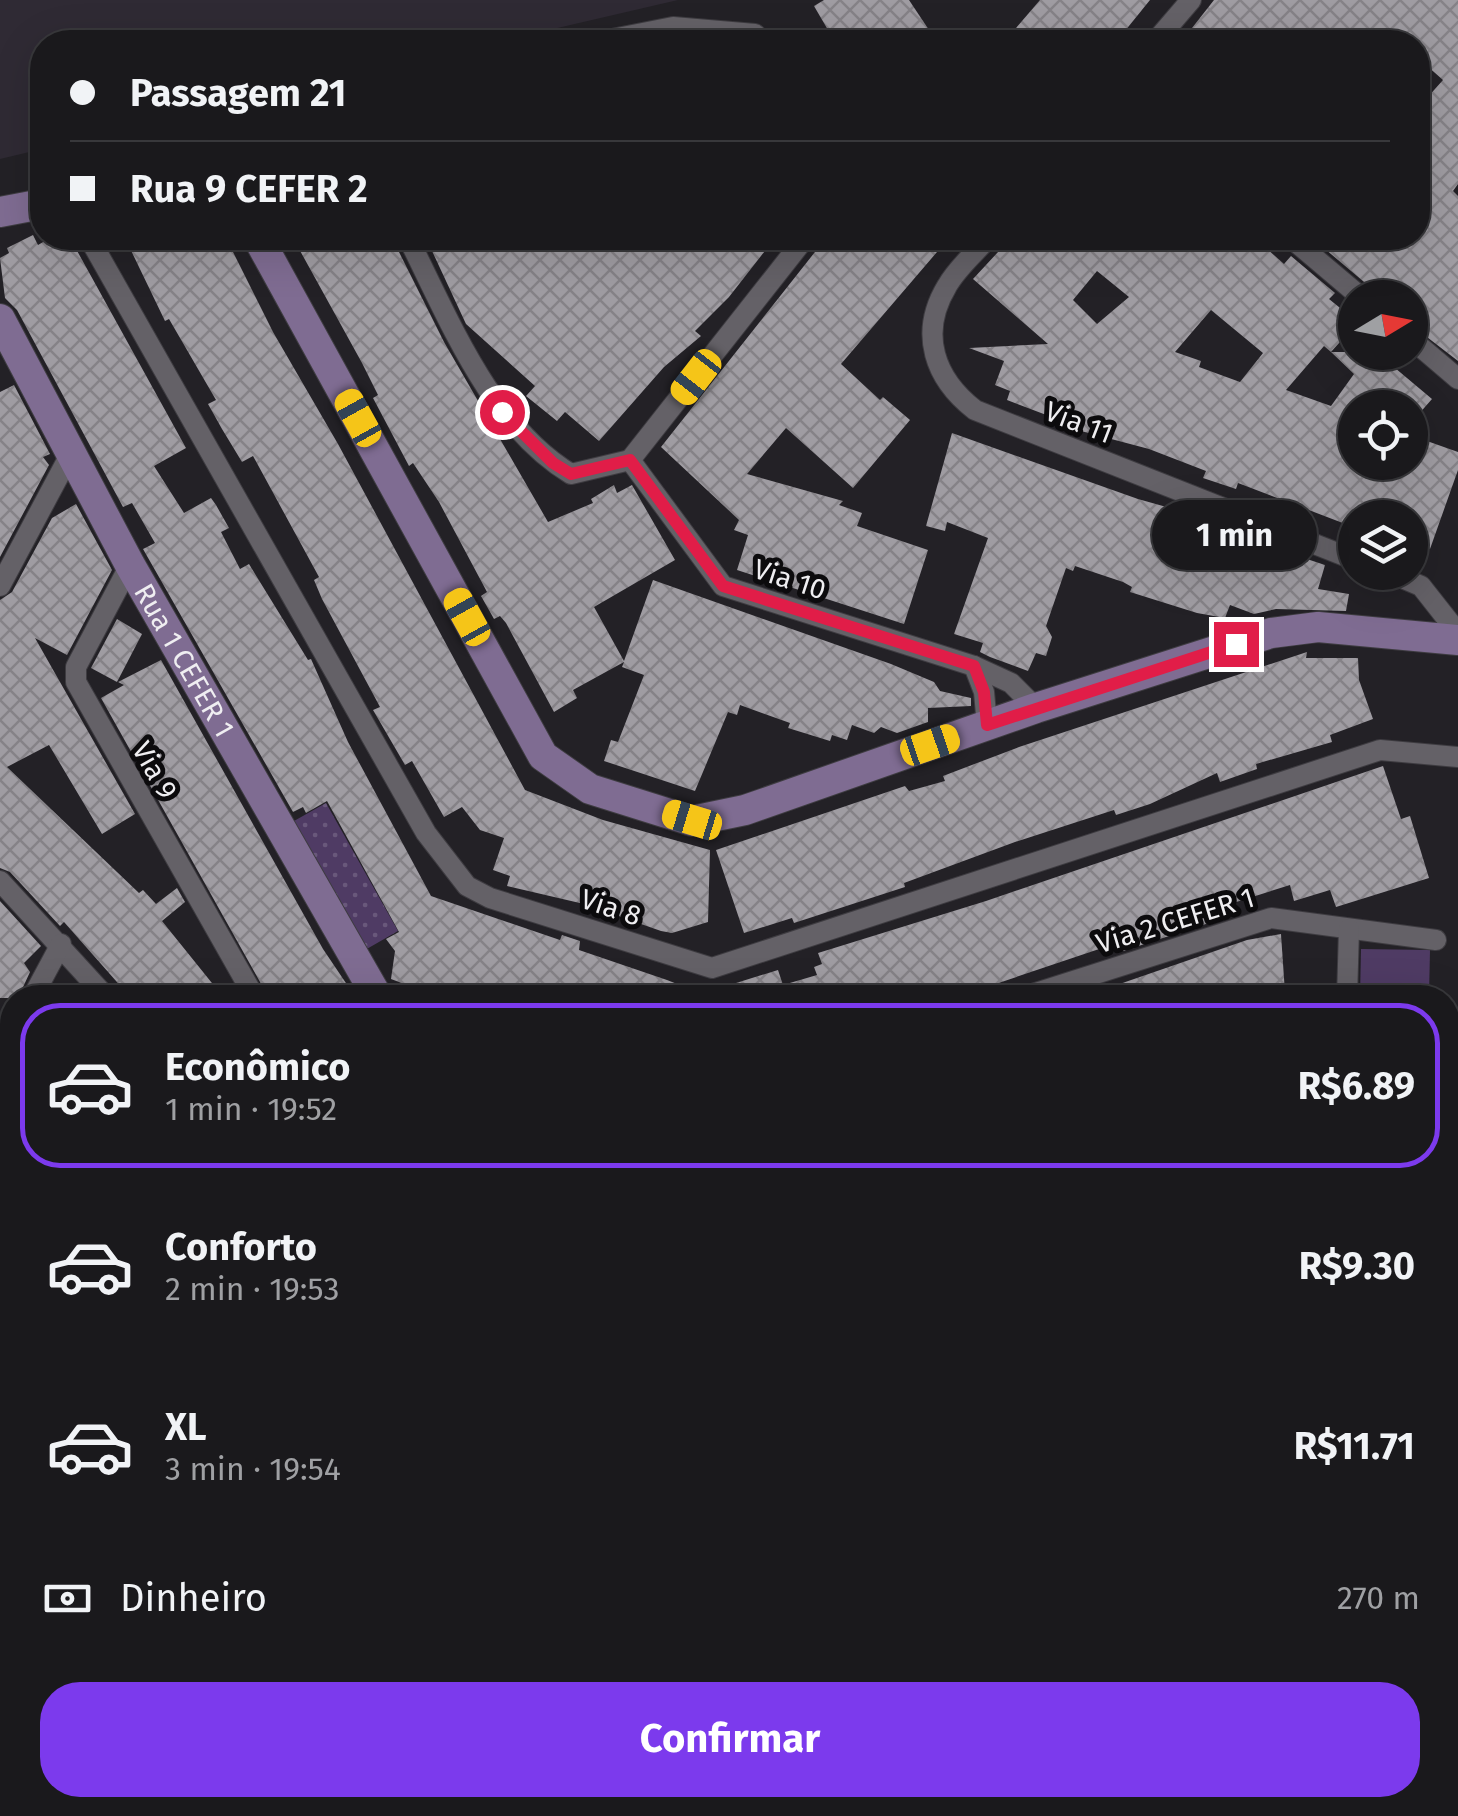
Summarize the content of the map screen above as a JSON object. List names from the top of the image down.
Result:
{
  "streets": {
    "street": [
      "Via 11",
      "Via 10",
      "Rua 1 CEFER 1",
      "Via 9",
      "Via 8",
      "Via 2 CEFER 1"
    ]
  },
  "crossings": [
    ["Rua 1 CEFER 1", "Via 9"]
  ],
  "north": "right",
  "page": {
    "banner": ["Passagem 21", "Rua 9 CEFER 2"],
    "bubble": "1 min",
    "list": [
      {
        "name": "Econômico",
        "note": "1 min · 19:52",
        "value": "R$6.89"
      },
      {
        "name": "Conforto",
        "note": "2 min · 19:53",
        "value": "R$9.30"
      },
      {
        "name": "XL",
        "note": "3 min · 19:54",
        "value": "R$11.71"
      }
    ],
    "pay": ["Dinheiro", "270 m"],
    "buttons": "Confirmar"
  }
}
